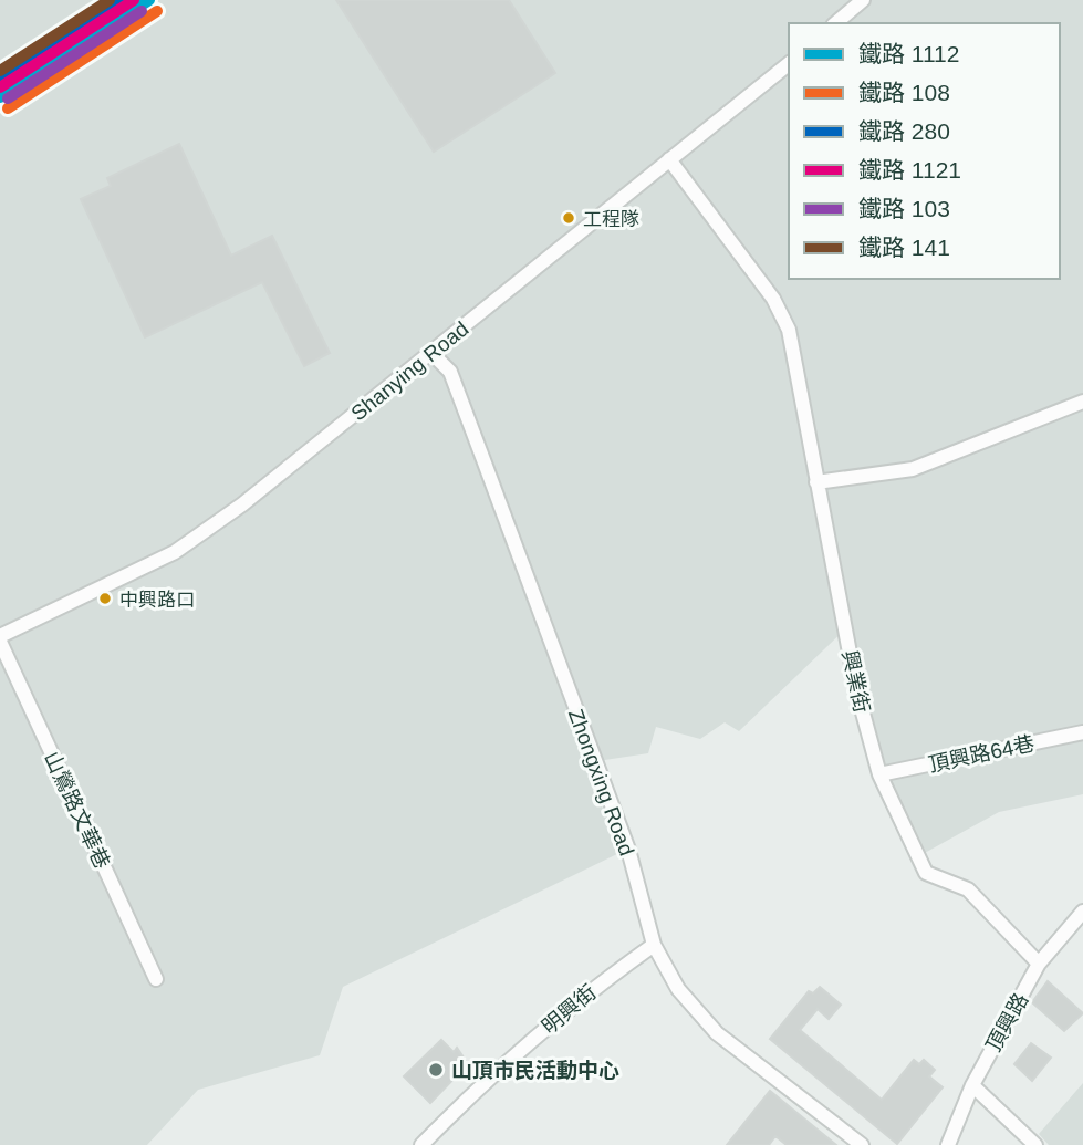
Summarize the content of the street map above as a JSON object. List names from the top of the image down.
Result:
{
  "streets": {
    "street": [
      "Shanying Road",
      "興業街",
      "頂興路64巷",
      "Zhongxing Road",
      "山鶯路文華巷",
      "明興街",
      "頂興路"
    ]
  },
  "crossings": [
    ["Shanying Road", "興業街"],
    ["Shanying Road", "Zhongxing Road"],
    ["Shanying Road", "山鶯路文華巷"],
    ["興業街", "頂興路64巷"],
    ["興業街", "頂興路"],
    ["Zhongxing Road", "明興街"]
  ],
  "places": ["工程隊", "中興路口", "山頂市民活動中心"],
  "lines": [
    "rail line 1112",
    "rail line 280",
    "rail line 1121",
    "rail line 141",
    "rail line 108",
    "rail line 103"
  ],
  "legend": [
    "鐵路 1112",
    "鐵路 108",
    "鐵路 280",
    "鐵路 1121",
    "鐵路 103",
    "鐵路 141"
  ]
}
